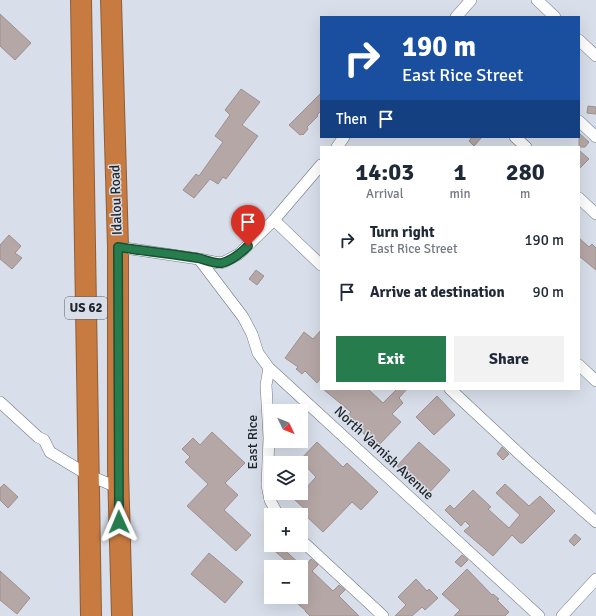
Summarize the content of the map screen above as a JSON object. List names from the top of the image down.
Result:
{
  "streets": {
    "highway": ["Idalou Road", "US 62"],
    "street": ["East Rice", "North Varnish Avenue"]
  },
  "crossings": [
    ["East Rice", "North Varnish Avenue"]
  ],
  "north": "bottom right",
  "page": {
    "turn": ["190 m", "East Rice Street"],
    "then": "Then",
    "eta": [
      "14:03",
      "Arrival",
      "1",
      "min",
      "280",
      "m"
    ],
    "list": [
      {
        "name": "Turn right",
        "note": "East Rice Street",
        "value": "190 m"
      },
      {
        "name": "Arrive at destination",
        "value": "90 m"
      }
    ],
    "buttons": ["Exit", "Share"],
    "map_buttons": ["+", "−"]
  }
}
